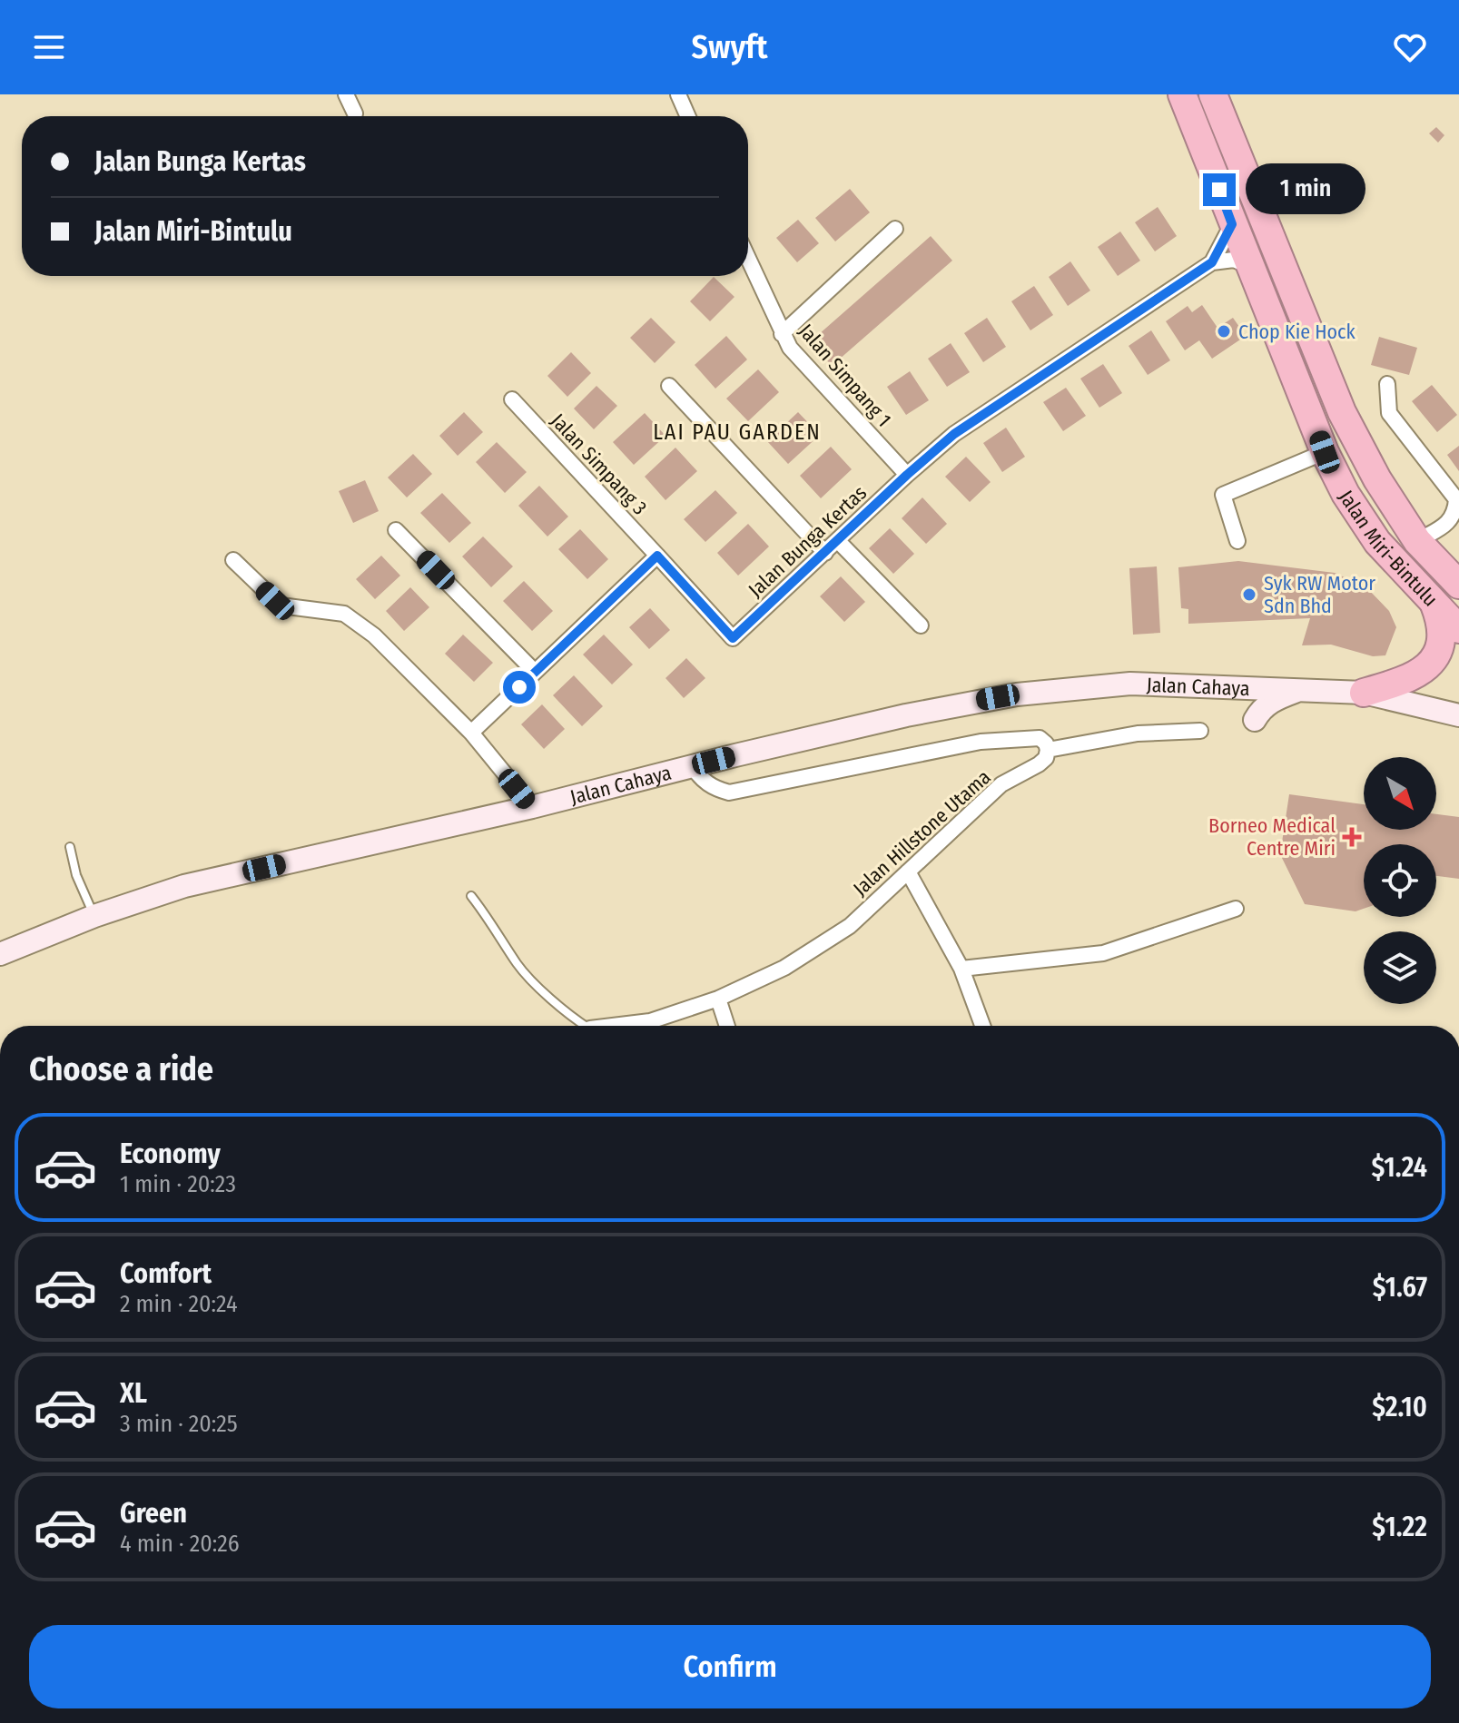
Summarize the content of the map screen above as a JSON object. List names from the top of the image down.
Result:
{
  "streets": {
    "highway": ["Jalan Miri-Bintulu"],
    "street": [
      "Jalan Simpang 1",
      "Jalan Simpang 3",
      "Jalan Bunga Kertas",
      "Jalan Cahaya",
      "Jalan Hillstone Utama"
    ]
  },
  "crossings": [
    ["Jalan Simpang 1", "Jalan Bunga Kertas"],
    ["Jalan Simpang 3", "Jalan Bunga Kertas"],
    ["Jalan Bunga Kertas", "Jalan Miri-Bintulu"]
  ],
  "districts": ["LAI PAU GARDEN"],
  "places": {
    "other": ["Chop Kie Hock", "Syk RW Motor Sdn Bhd"],
    "health": ["Borneo Medical Centre Miri"]
  },
  "north": "bottom right",
  "page": {
    "header": "Swyft",
    "banner": ["Jalan Bunga Kertas", "Jalan Miri-Bintulu"],
    "bubble": "1 min",
    "heading": "Choose a ride",
    "list": [
      {
        "name": "Economy",
        "note": "1 min · 20:23",
        "value": "$1.24"
      },
      {
        "name": "Comfort",
        "note": "2 min · 20:24",
        "value": "$1.67"
      },
      {
        "name": "XL",
        "note": "3 min · 20:25",
        "value": "$2.10"
      },
      {
        "name": "Green",
        "note": "4 min · 20:26",
        "value": "$1.22"
      }
    ],
    "buttons": "Confirm"
  }
}
